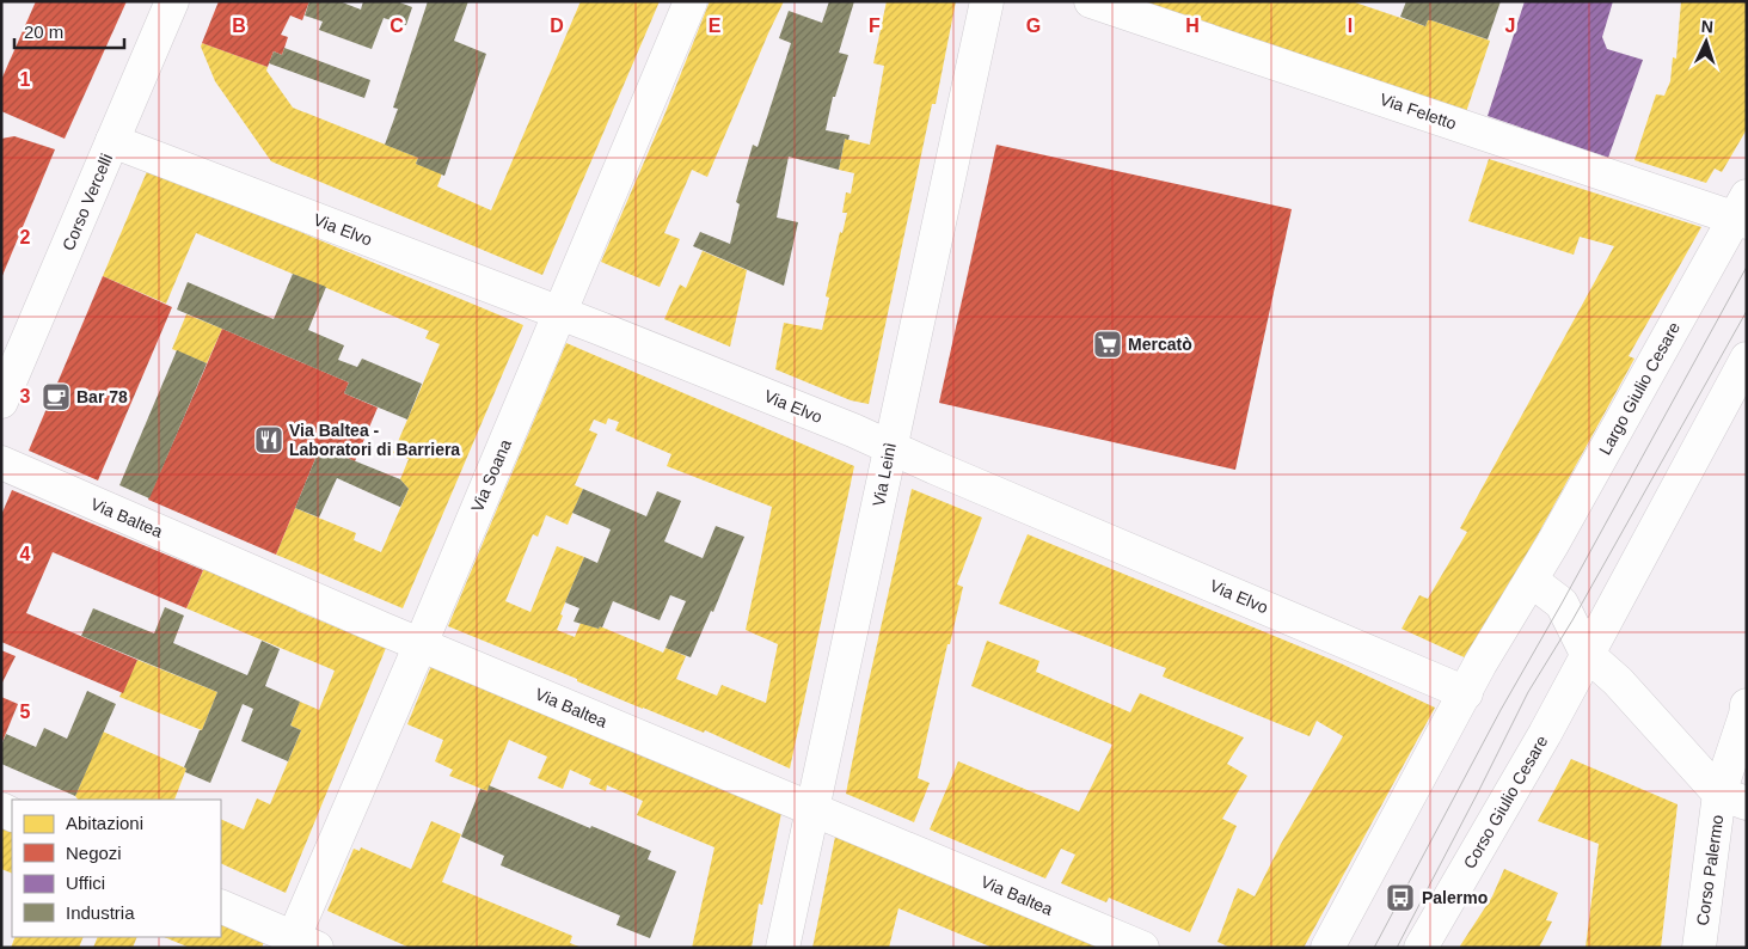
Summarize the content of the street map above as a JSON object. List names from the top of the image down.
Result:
{
  "streets": {
    "street": [
      "Via Feletto",
      "Corso Vercelli",
      "Via Elvo",
      "Largo Giulio Cesare",
      "Via Leinì",
      "Via Soana",
      "Via Baltea",
      "Corso Giulio Cesare",
      "Corso Palermo"
    ]
  },
  "crossings": [
    ["Via Feletto", "Largo Giulio Cesare"],
    ["Corso Vercelli", "Via Elvo"],
    ["Via Elvo", "Largo Giulio Cesare"],
    ["Via Elvo", "Via Leinì"],
    ["Via Elvo", "Via Soana"],
    ["Via Leinì", "Via Baltea"],
    ["Via Soana", "Via Baltea"]
  ],
  "places": {
    "supermarket": ["Mercatò"],
    "cafe": ["Bar 78"],
    "restaurant": ["Via Baltea - Laboratori di Barriera"],
    "bus stop": ["Palermo"]
  },
  "legend": [
    "Abitazioni",
    "Negozi",
    "Uffici",
    "Industria"
  ],
  "scale_bar": "20 m",
  "north": "top",
  "grid": {
    "columns": [
      "B",
      "C",
      "D",
      "E",
      "F",
      "G",
      "H",
      "I",
      "J"
    ],
    "rows": [
      "1",
      "2",
      "3",
      "4",
      "5"
    ]
  }
}
